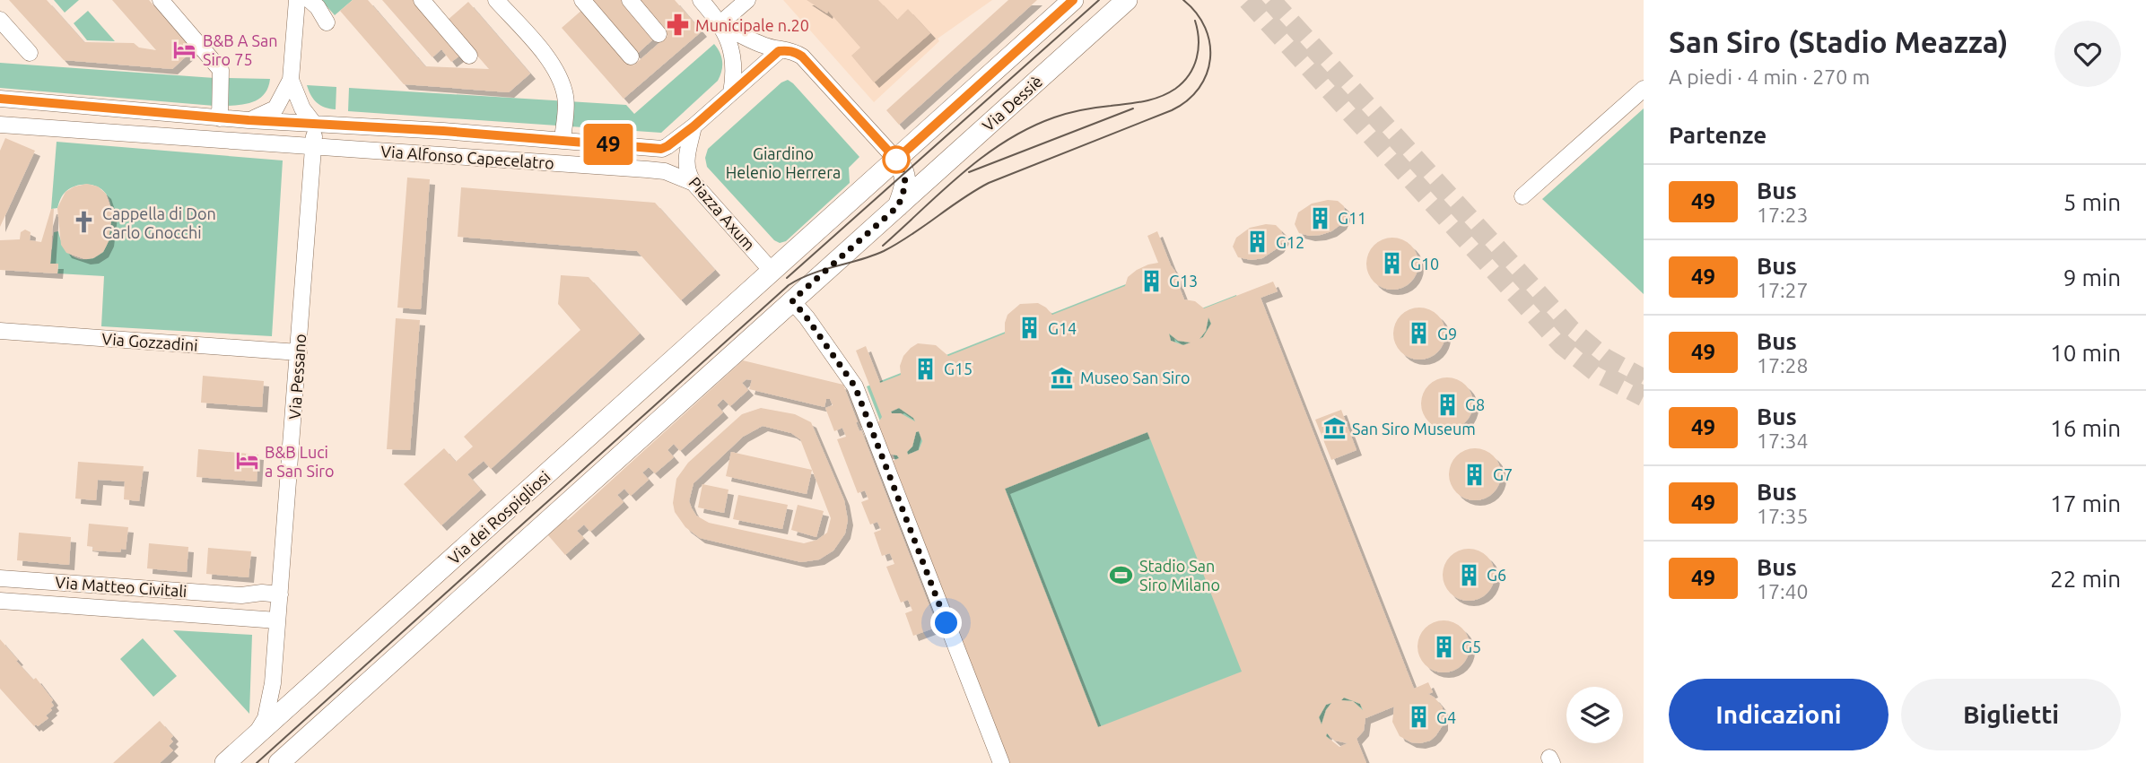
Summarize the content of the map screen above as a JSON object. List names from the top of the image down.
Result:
{
  "streets": {
    "main road": ["Via Dessiè", "Piazza Axum", "Via dei Rospigliosi"],
    "street": [
      "Via Alfonso Capecelatro",
      "Via Gozzadini",
      "Via Pessano",
      "Via Matteo Civitali"
    ]
  },
  "crossings": [
    ["Via Alfonso Capecelatro", "Piazza Axum"],
    ["Via Alfonso Capecelatro", "Via Pessano"],
    ["Piazza Axum", "Via dei Rospigliosi"],
    ["Via Gozzadini", "Via Pessano"],
    ["Via Pessano", "Via dei Rospigliosi"],
    ["Via Pessano", "Via Matteo Civitali"]
  ],
  "parks": ["Giardino Helenio Herrera"],
  "places": {
    "pharmacy": ["Municipale n.20"],
    "hotel": ["B&B A San Siro 75", "B&B Luci a San Siro"],
    "building": [
      "G11",
      "G12",
      "G10",
      "G13",
      "G14",
      "G9",
      "G15",
      "G8",
      "G7",
      "G6",
      "G5",
      "G4"
    ],
    "church": ["Cappella di Don Carlo Gnocchi"],
    "museum": ["Museo San Siro", "San Siro Museum"],
    "sports": ["Stadio San Siro Milano"]
  },
  "lines": ["bus line 49"],
  "page": {
    "on_map": "49",
    "heading": [
      ["San Siro (Stadio Meazza)", "A piedi · 4 min · 270 m"],
      "Partenze"
    ],
    "list": [
      {
        "mark": "49",
        "name": "Bus",
        "note": "17:23",
        "value": "5 min"
      },
      {
        "mark": "49",
        "name": "Bus",
        "note": "17:27",
        "value": "9 min"
      },
      {
        "mark": "49",
        "name": "Bus",
        "note": "17:28",
        "value": "10 min"
      },
      {
        "mark": "49",
        "name": "Bus",
        "note": "17:34",
        "value": "16 min"
      },
      {
        "mark": "49",
        "name": "Bus",
        "note": "17:35",
        "value": "17 min"
      },
      {
        "mark": "49",
        "name": "Bus",
        "note": "17:40",
        "value": "22 min"
      }
    ],
    "buttons": ["Indicazioni", "Biglietti"]
  }
}
